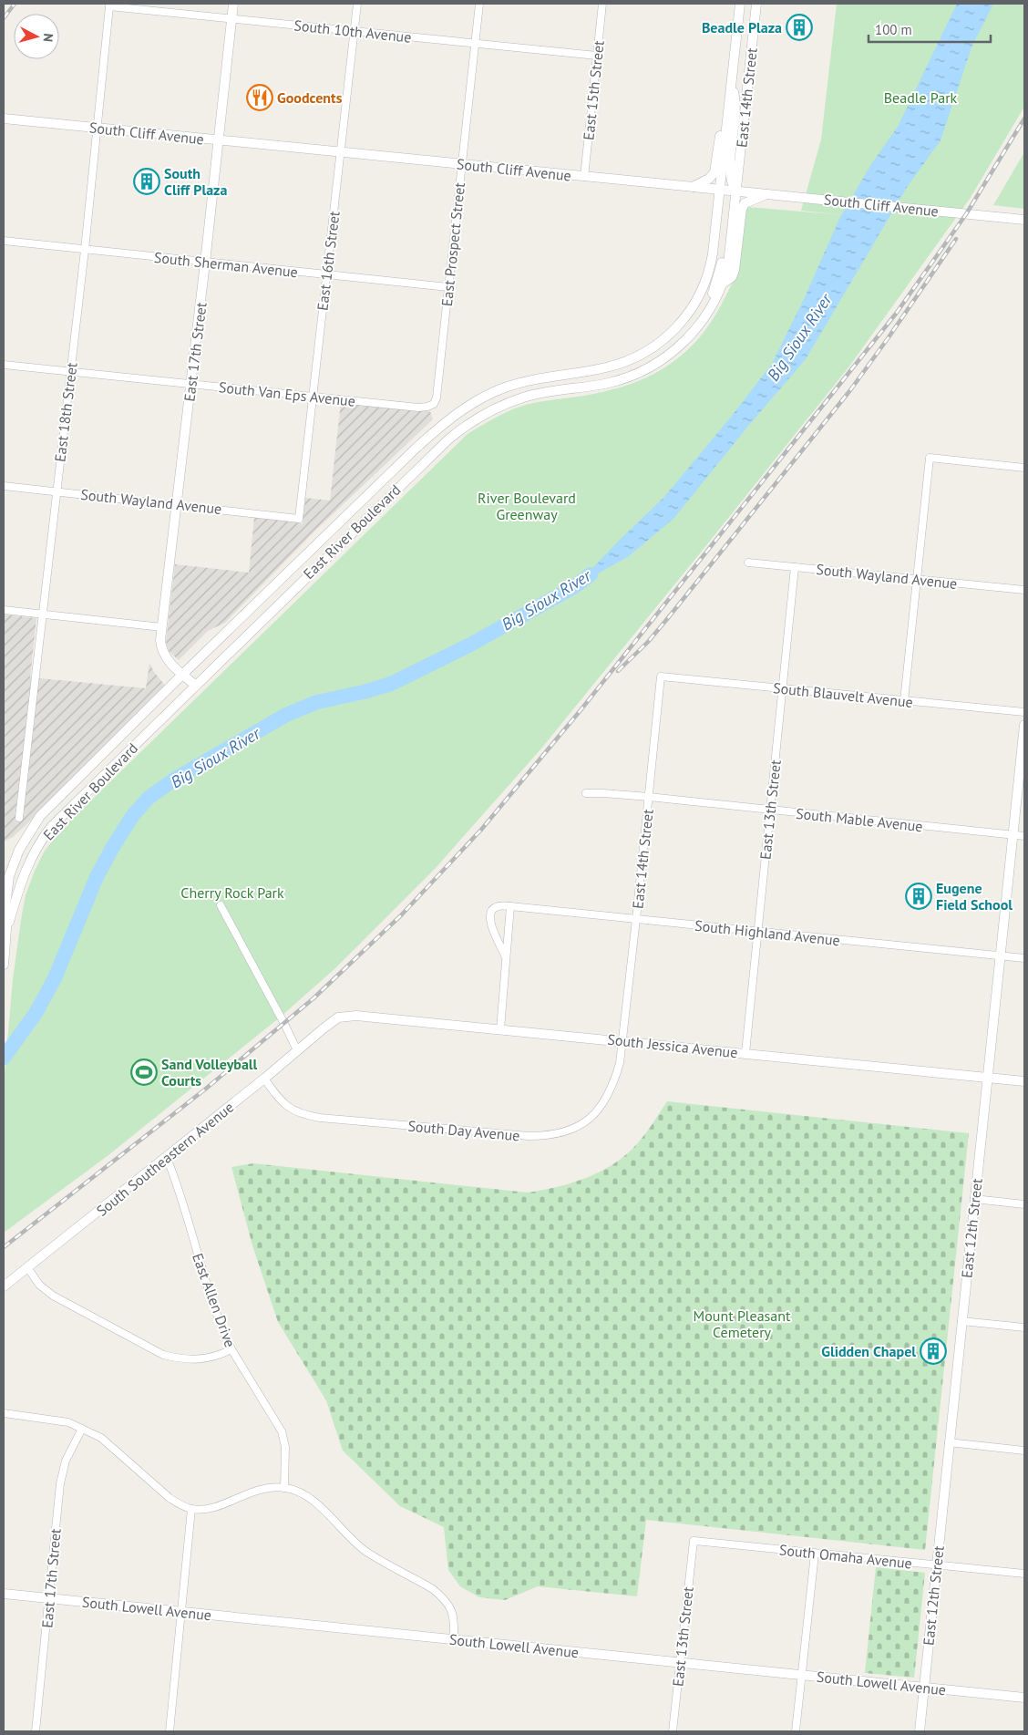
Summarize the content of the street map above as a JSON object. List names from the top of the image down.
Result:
{
  "streets": {
    "main road": [
      "East 14th Street",
      "South Cliff Avenue",
      "East 17th Street",
      "East River Boulevard",
      "South Jessica Avenue",
      "South Southeastern Avenue",
      "East 12th Street",
      "South Lowell Avenue"
    ],
    "street": [
      "South 10th Avenue",
      "East 15th Street",
      "East Prospect Street",
      "East 16th Street",
      "South Sherman Avenue",
      "South Van Eps Avenue",
      "East 18th Street",
      "South Wayland Avenue",
      "South Blauvelt Avenue",
      "East 13th Street",
      "South Mable Avenue",
      "South Highland Avenue",
      "South Day Avenue",
      "East Allen Drive",
      "South Omaha Avenue"
    ]
  },
  "crossings": [
    ["South 10th Avenue", "East 15th Street"],
    ["South 10th Avenue", "East Prospect Street"],
    ["South 10th Avenue", "East 16th Street"],
    ["South 10th Avenue", "East 17th Street"],
    ["South 10th Avenue", "East 18th Street"],
    ["East 15th Street", "South Cliff Avenue"],
    ["East 14th Street", "South Cliff Avenue"],
    ["East 14th Street", "East River Boulevard"],
    ["East 14th Street", "South Blauvelt Avenue"],
    ["East 14th Street", "South Mable Avenue"],
    ["East 14th Street", "South Highland Avenue"],
    ["East 14th Street", "South Jessica Avenue"],
    ["East 14th Street", "South Day Avenue"],
    ["South Cliff Avenue", "East Prospect Street"],
    ["South Cliff Avenue", "East 16th Street"],
    ["South Cliff Avenue", "East 17th Street"],
    ["South Cliff Avenue", "East 18th Street"],
    ["South Cliff Avenue", "East River Boulevard"],
    ["East Prospect Street", "South Sherman Avenue"],
    ["East Prospect Street", "South Van Eps Avenue"],
    ["East 16th Street", "South Sherman Avenue"],
    ["East 16th Street", "South Van Eps Avenue"],
    ["East 16th Street", "South Wayland Avenue"],
    ["South Sherman Avenue", "East 17th Street"],
    ["South Sherman Avenue", "East 18th Street"],
    ["East 17th Street", "South Van Eps Avenue"],
    ["East 17th Street", "South Wayland Avenue"],
    ["East 17th Street", "East River Boulevard"],
    ["East 17th Street", "South Lowell Avenue"],
    ["South Van Eps Avenue", "East 18th Street"],
    ["East 18th Street", "South Wayland Avenue"],
    ["South Wayland Avenue", "East 13th Street"],
    ["South Blauvelt Avenue", "East 13th Street"],
    ["East 13th Street", "South Mable Avenue"],
    ["East 13th Street", "South Highland Avenue"],
    ["East 13th Street", "South Jessica Avenue"],
    ["East 13th Street", "South Omaha Avenue"],
    ["East 13th Street", "South Lowell Avenue"],
    ["South Mable Avenue", "East 12th Street"],
    ["South Highland Avenue", "East 12th Street"],
    ["South Jessica Avenue", "South Day Avenue"],
    ["South Jessica Avenue", "South Southeastern Avenue"],
    ["South Jessica Avenue", "East 12th Street"],
    ["South Day Avenue", "South Southeastern Avenue"],
    ["South Southeastern Avenue", "East Allen Drive"],
    ["East 12th Street", "South Omaha Avenue"],
    ["East 12th Street", "South Lowell Avenue"]
  ],
  "water": ["Big Sioux River"],
  "parks": [
    "Beadle Park",
    "River Boulevard Greenway",
    "Cherry Rock Park",
    "Mount Pleasant Cemetery"
  ],
  "places": {
    "building": [
      "Beadle Plaza",
      "South Cliff Plaza",
      "Eugene Field School",
      "Glidden Chapel"
    ],
    "restaurant": ["Goodcents"],
    "sports": ["Sand Volleyball Courts"]
  },
  "scale_bar": "100 m",
  "north": "right"
}
